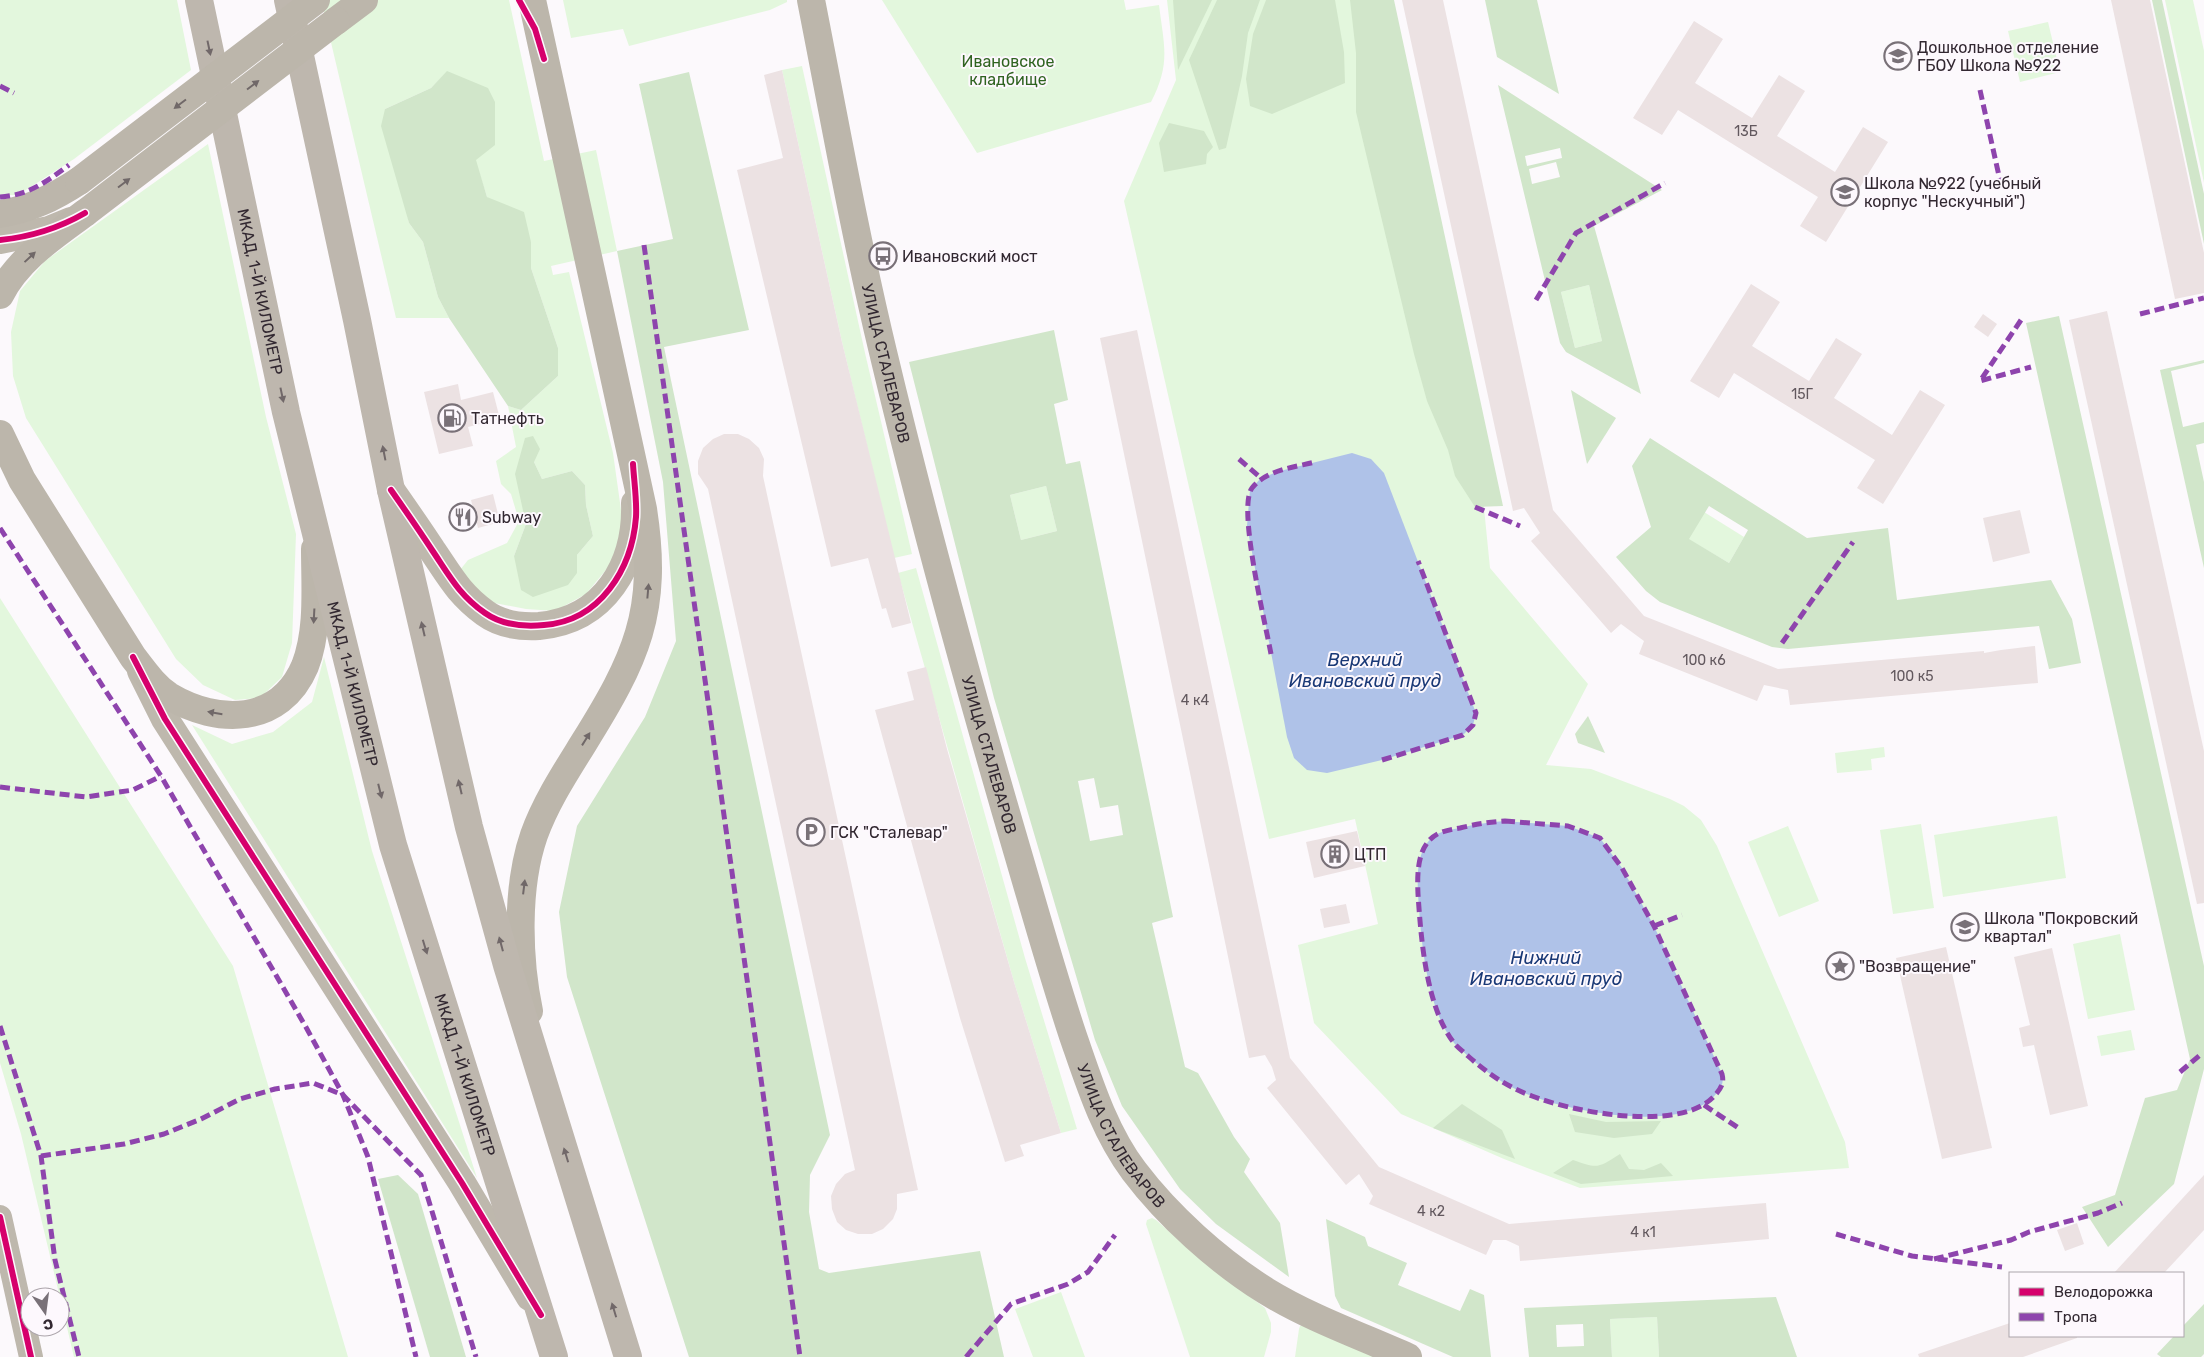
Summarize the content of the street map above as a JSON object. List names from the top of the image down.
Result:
{
  "streets": {
    "highway": ["МКАД, 1-Й КИЛОМЕТР"],
    "main road": ["УЛИЦА СТАЛЕВАРОВ"]
  },
  "water": ["Верхний Ивановский пруд", "Нижний Ивановский пруд"],
  "parks": ["Ивановское кладбище"],
  "places": {
    "school or university": ["Дошкольное отделение ГБОУ Школа №922", "Школа №922 (учебный корпус \"Нескучный\")", "Школа \"Покровский квартал\""],
    "bus stop": ["Ивановский мост"],
    "fuel station": ["Татнефть"],
    "restaurant": ["Subway"],
    "parking": ["ГСК \"Сталевар\""],
    "building": ["ЦТП"],
    "place": ["\"Возвращение\""]
  },
  "house_numbers": [
    "13Б",
    "15Г",
    "100 к6",
    "100 к5",
    "4 к4",
    "4 к2",
    "4 к1"
  ],
  "legend": ["Велодорожка", "Тропа"],
  "north": "bottom"
}
